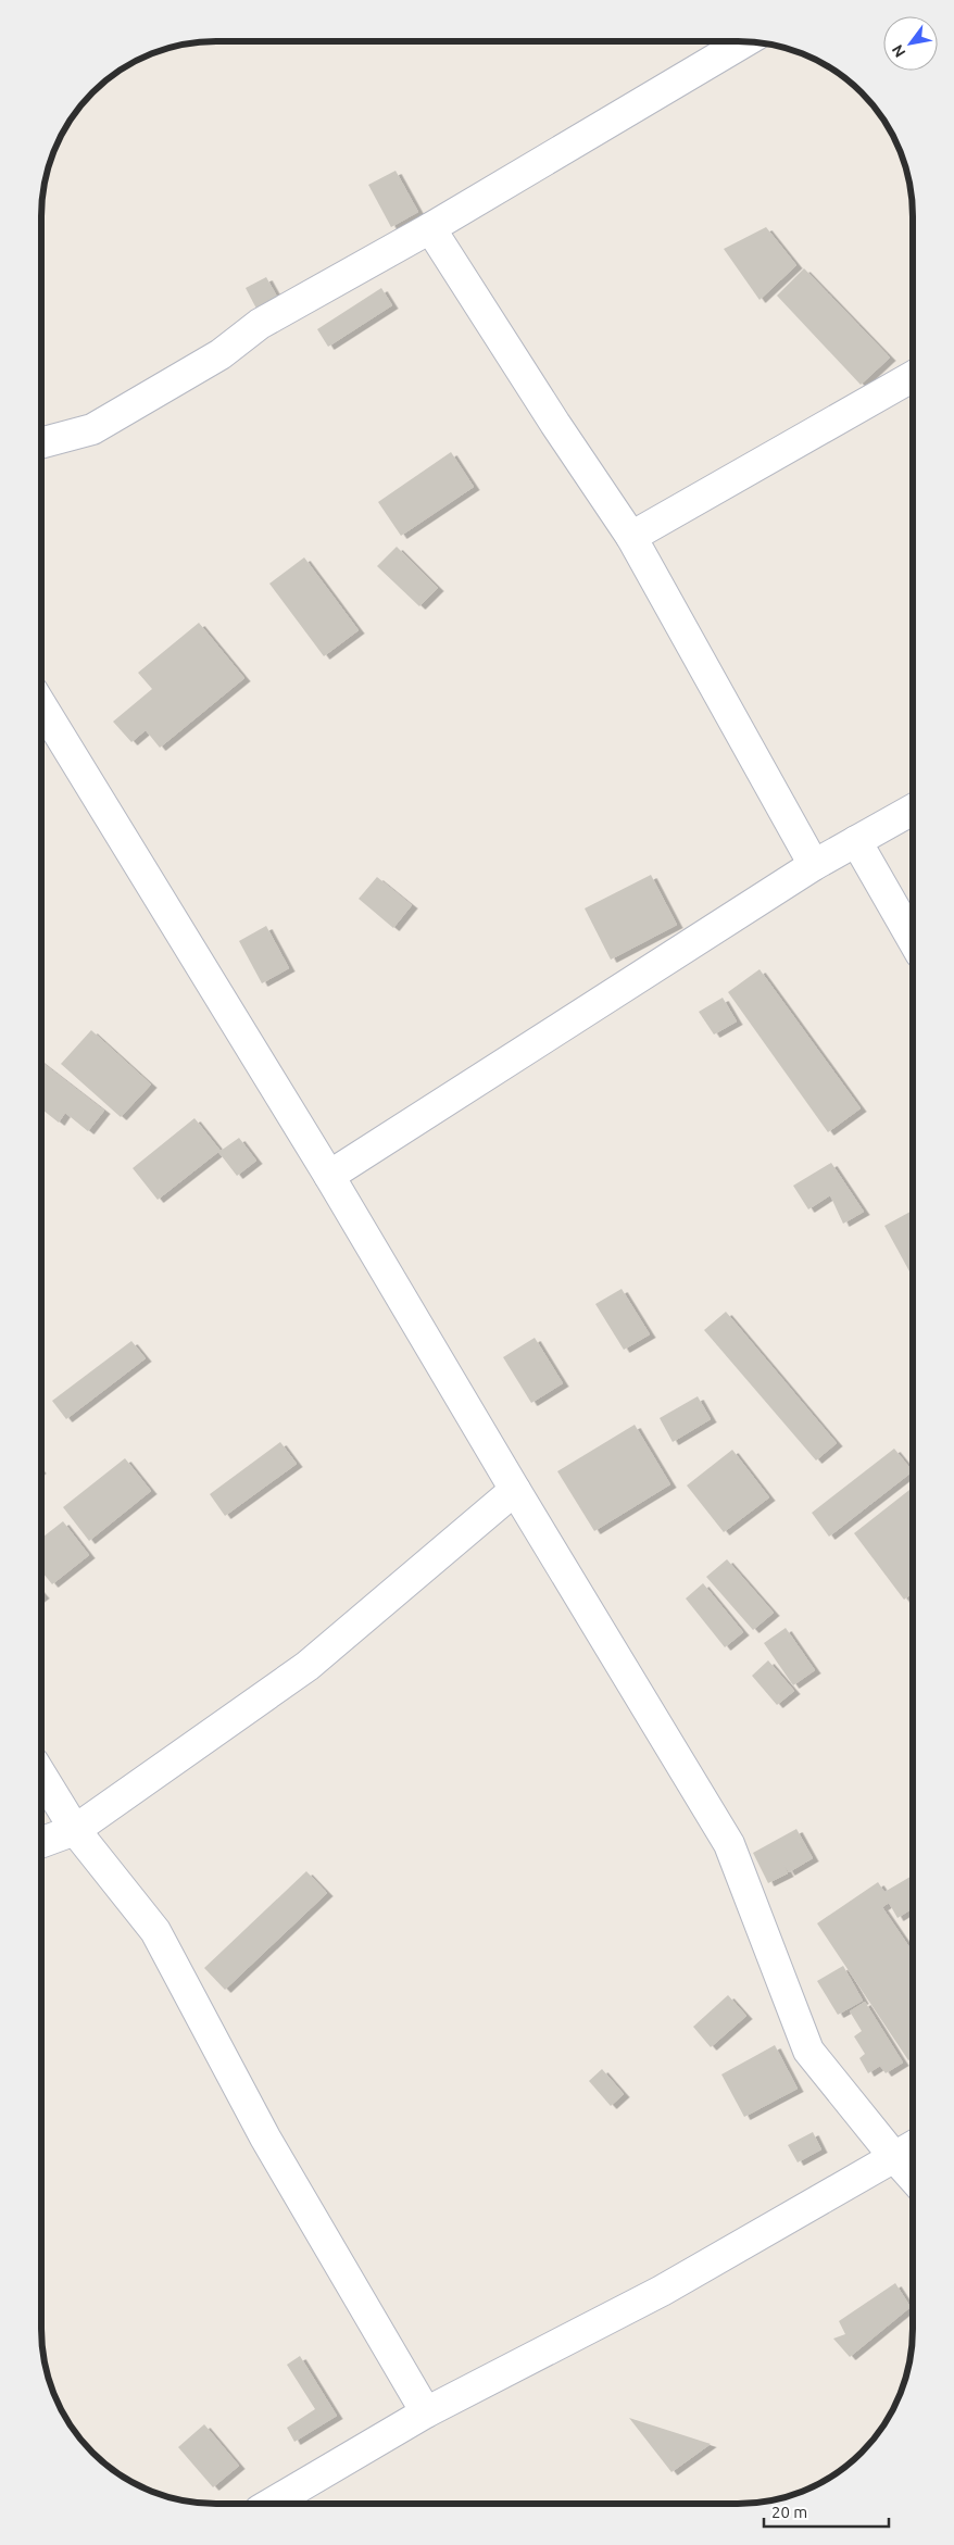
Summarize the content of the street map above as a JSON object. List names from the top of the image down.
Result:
{
  "scale_bar": "20 m",
  "north": "bottom left"
}
